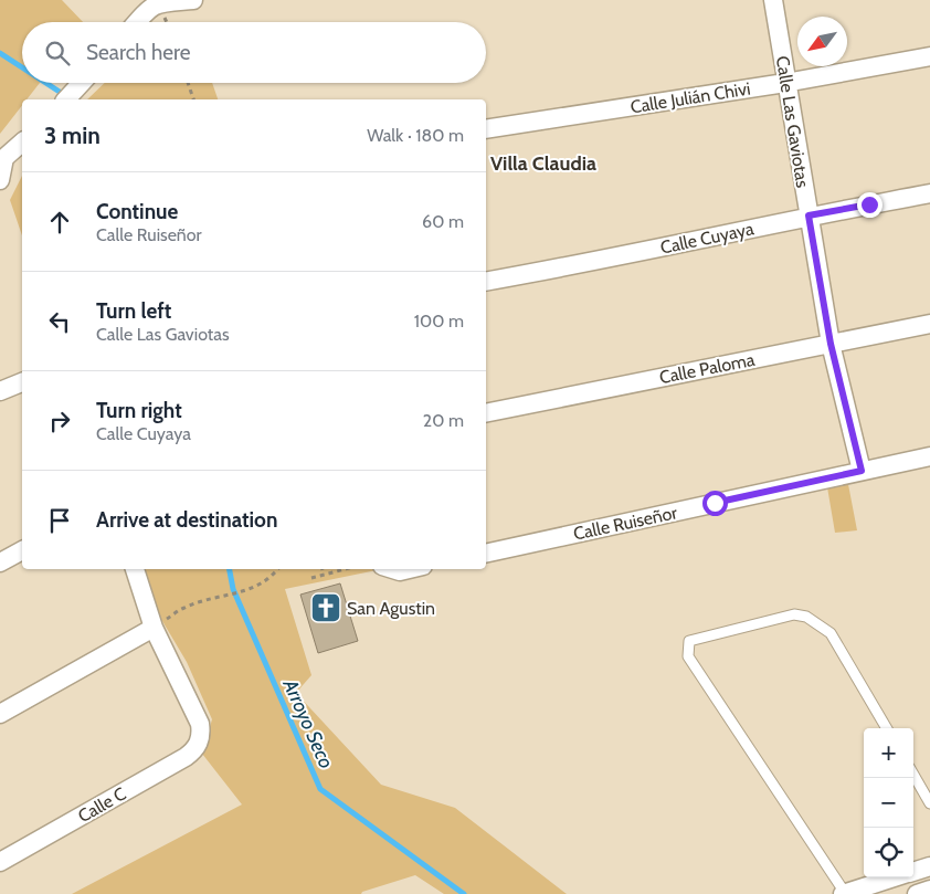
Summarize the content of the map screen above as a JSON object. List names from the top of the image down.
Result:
{
  "streets": {
    "street": [
      "Calle Julián Chivi",
      "Calle Las Gaviotas",
      "Calle Cuyaya",
      "Calle Paloma",
      "Calle Ruiseñor",
      "Calle C"
    ]
  },
  "crossings": [
    ["Calle Julián Chivi", "Calle Las Gaviotas"],
    ["Calle Las Gaviotas", "Calle Cuyaya"],
    ["Calle Las Gaviotas", "Calle Paloma"],
    ["Calle Las Gaviotas", "Calle Ruiseñor"]
  ],
  "districts": ["Villa Claudia"],
  "water": ["Arroyo Seco"],
  "places": {
    "church": ["San Agustin"]
  },
  "north": "bottom left",
  "page": {
    "search": "Search here",
    "heading": ["3 min", "Walk · 180 m"],
    "list": [
      ["Continue", "Calle Ruiseñor", "60 m"],
      ["Turn left", "Calle Las Gaviotas", "100 m"],
      ["Turn right", "Calle Cuyaya", "20 m"],
      "Arrive at destination"
    ],
    "map_buttons": ["+", "−"]
  }
}
